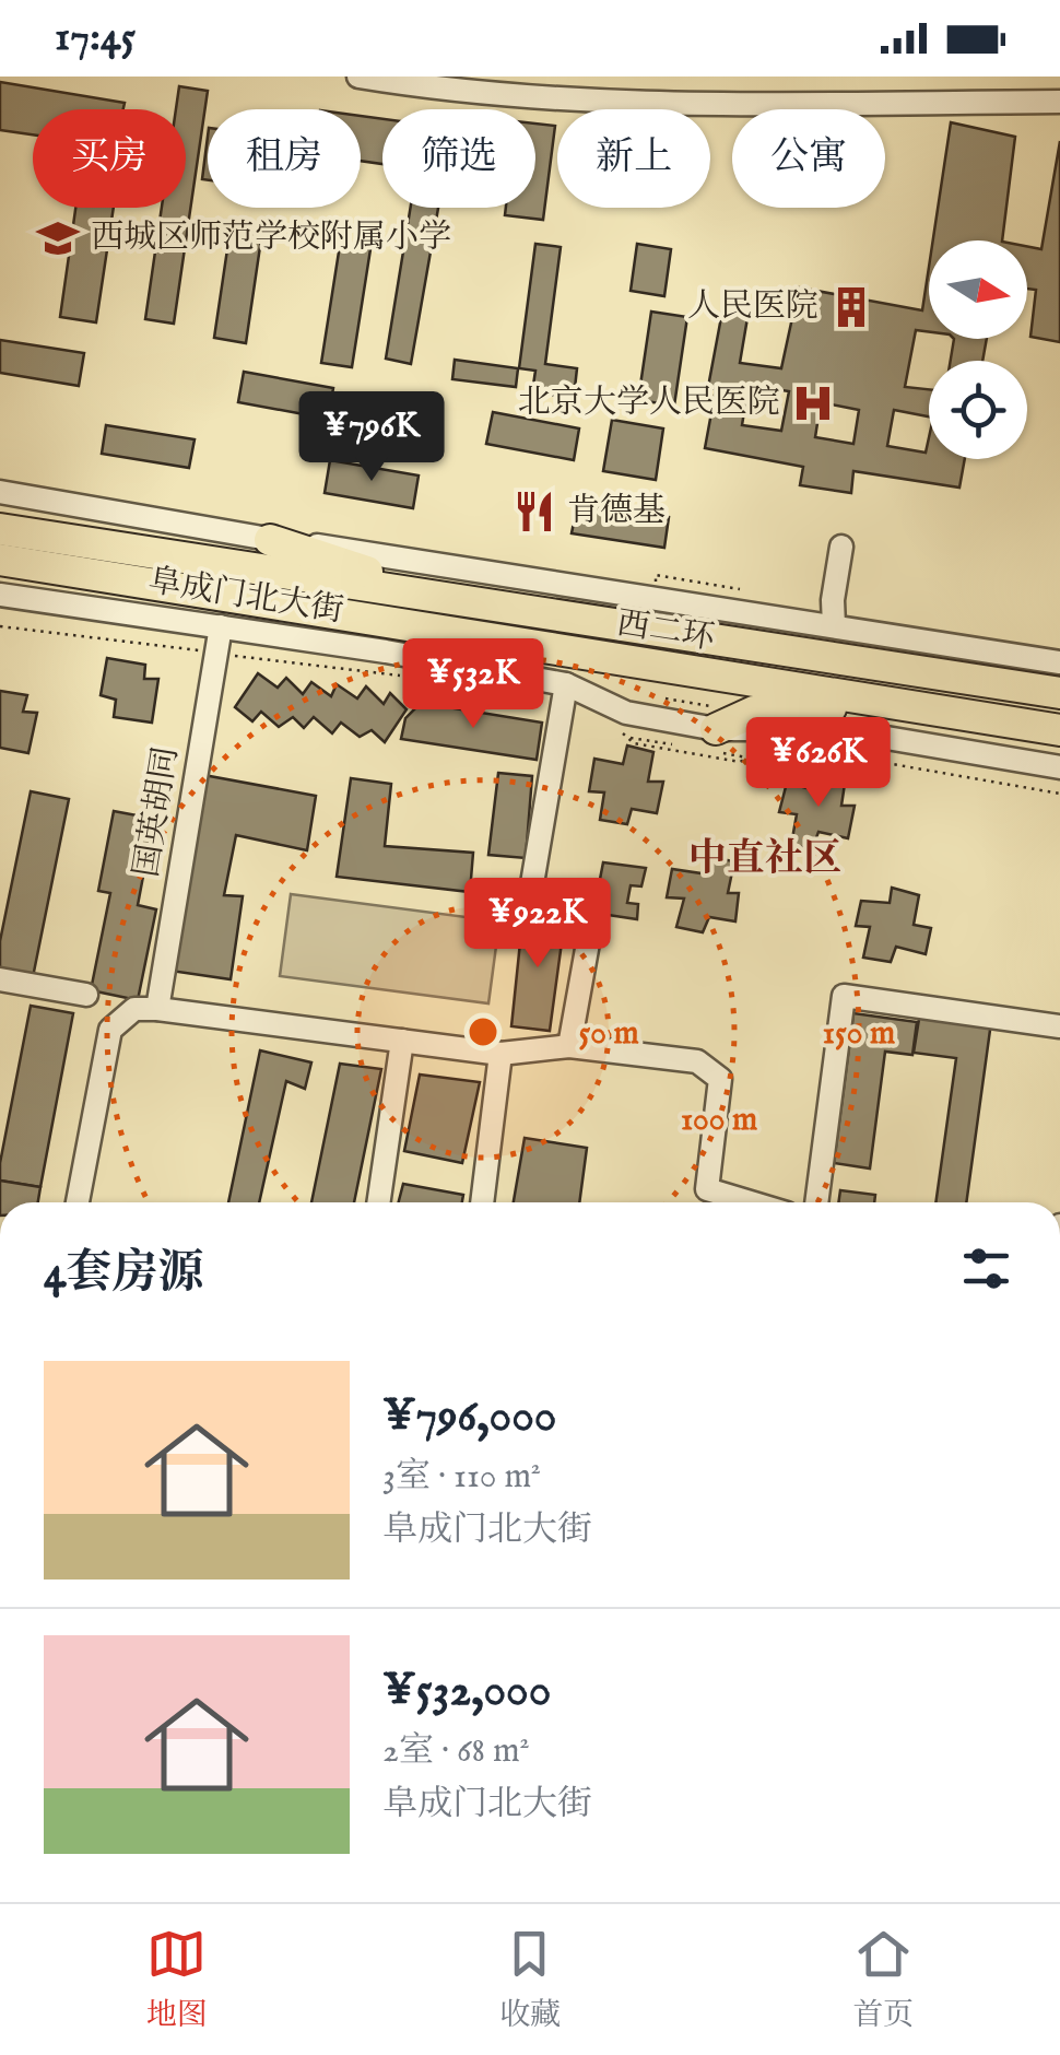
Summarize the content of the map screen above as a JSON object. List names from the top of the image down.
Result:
{
  "streets": {
    "highway": ["西二环"],
    "street": ["阜成门北大街", "国英胡同"]
  },
  "crossings": [
    ["阜成门北大街", "国英胡同"]
  ],
  "districts": ["中直社区"],
  "places": {
    "school or university": ["西城区师范学校附属小学"],
    "building": ["人民医院"],
    "hospital": ["北京大学人民医院"],
    "restaurant": ["肯德基"]
  },
  "north": "right",
  "page": {
    "status": "17:45",
    "chip": [
      "买房",
      "租房",
      "筛选",
      "新上",
      "公寓"
    ],
    "price": [
      "¥796K",
      "¥532K",
      "¥626K",
      "¥922K"
    ],
    "heading": "4套房源",
    "list": [
      {
        "name": "¥796,000",
        "note": "3室 · 110 m² · 阜成门北大街"
      },
      {
        "name": "¥532,000",
        "note": "2室 · 68 m² · 阜成门北大街"
      }
    ],
    "tabs": ["地图", "收藏", "首页"]
  },
  "rings": ["50 m", "150 m", "100 m"]
}
